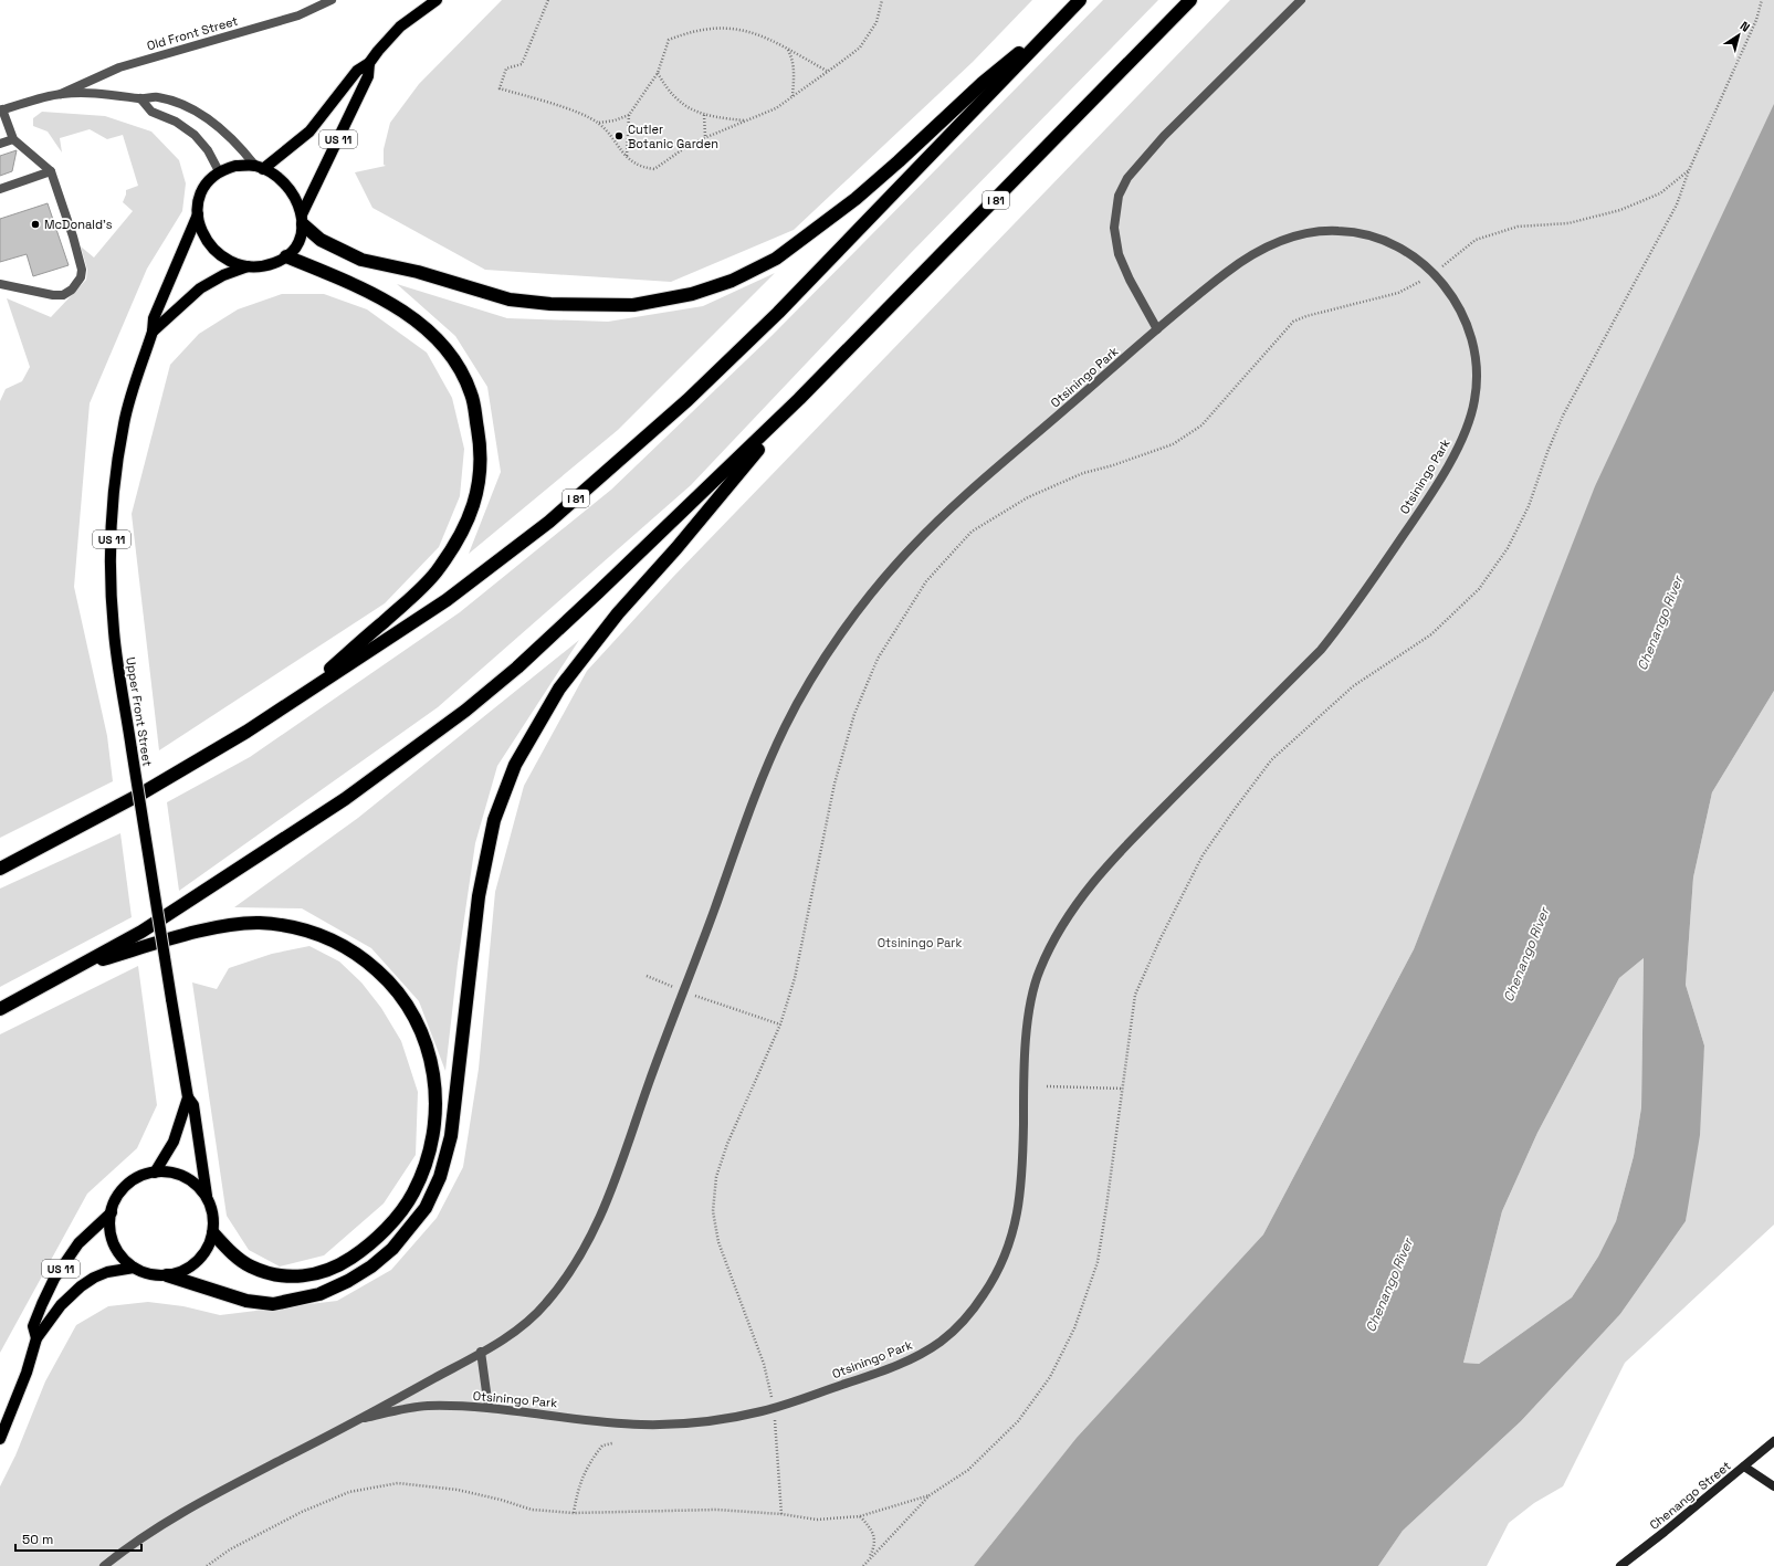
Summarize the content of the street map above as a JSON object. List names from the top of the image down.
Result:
{
  "streets": {
    "highway": ["I 81"],
    "main road": ["US 11", "Upper Front Street"],
    "street": ["Old Front Street", "Otsiningo Park", "Chenango Street"]
  },
  "crossings": [
    ["Old Front Street", "US 11"],
    ["Old Front Street", "Upper Front Street"],
    ["US 11", "Upper Front Street"]
  ],
  "water": ["Chenango River"],
  "parks": ["Otsiningo Park"],
  "places": ["Cutler Botanic Garden", "McDonald's"],
  "scale_bar": "50 m",
  "north": "top right"
}
